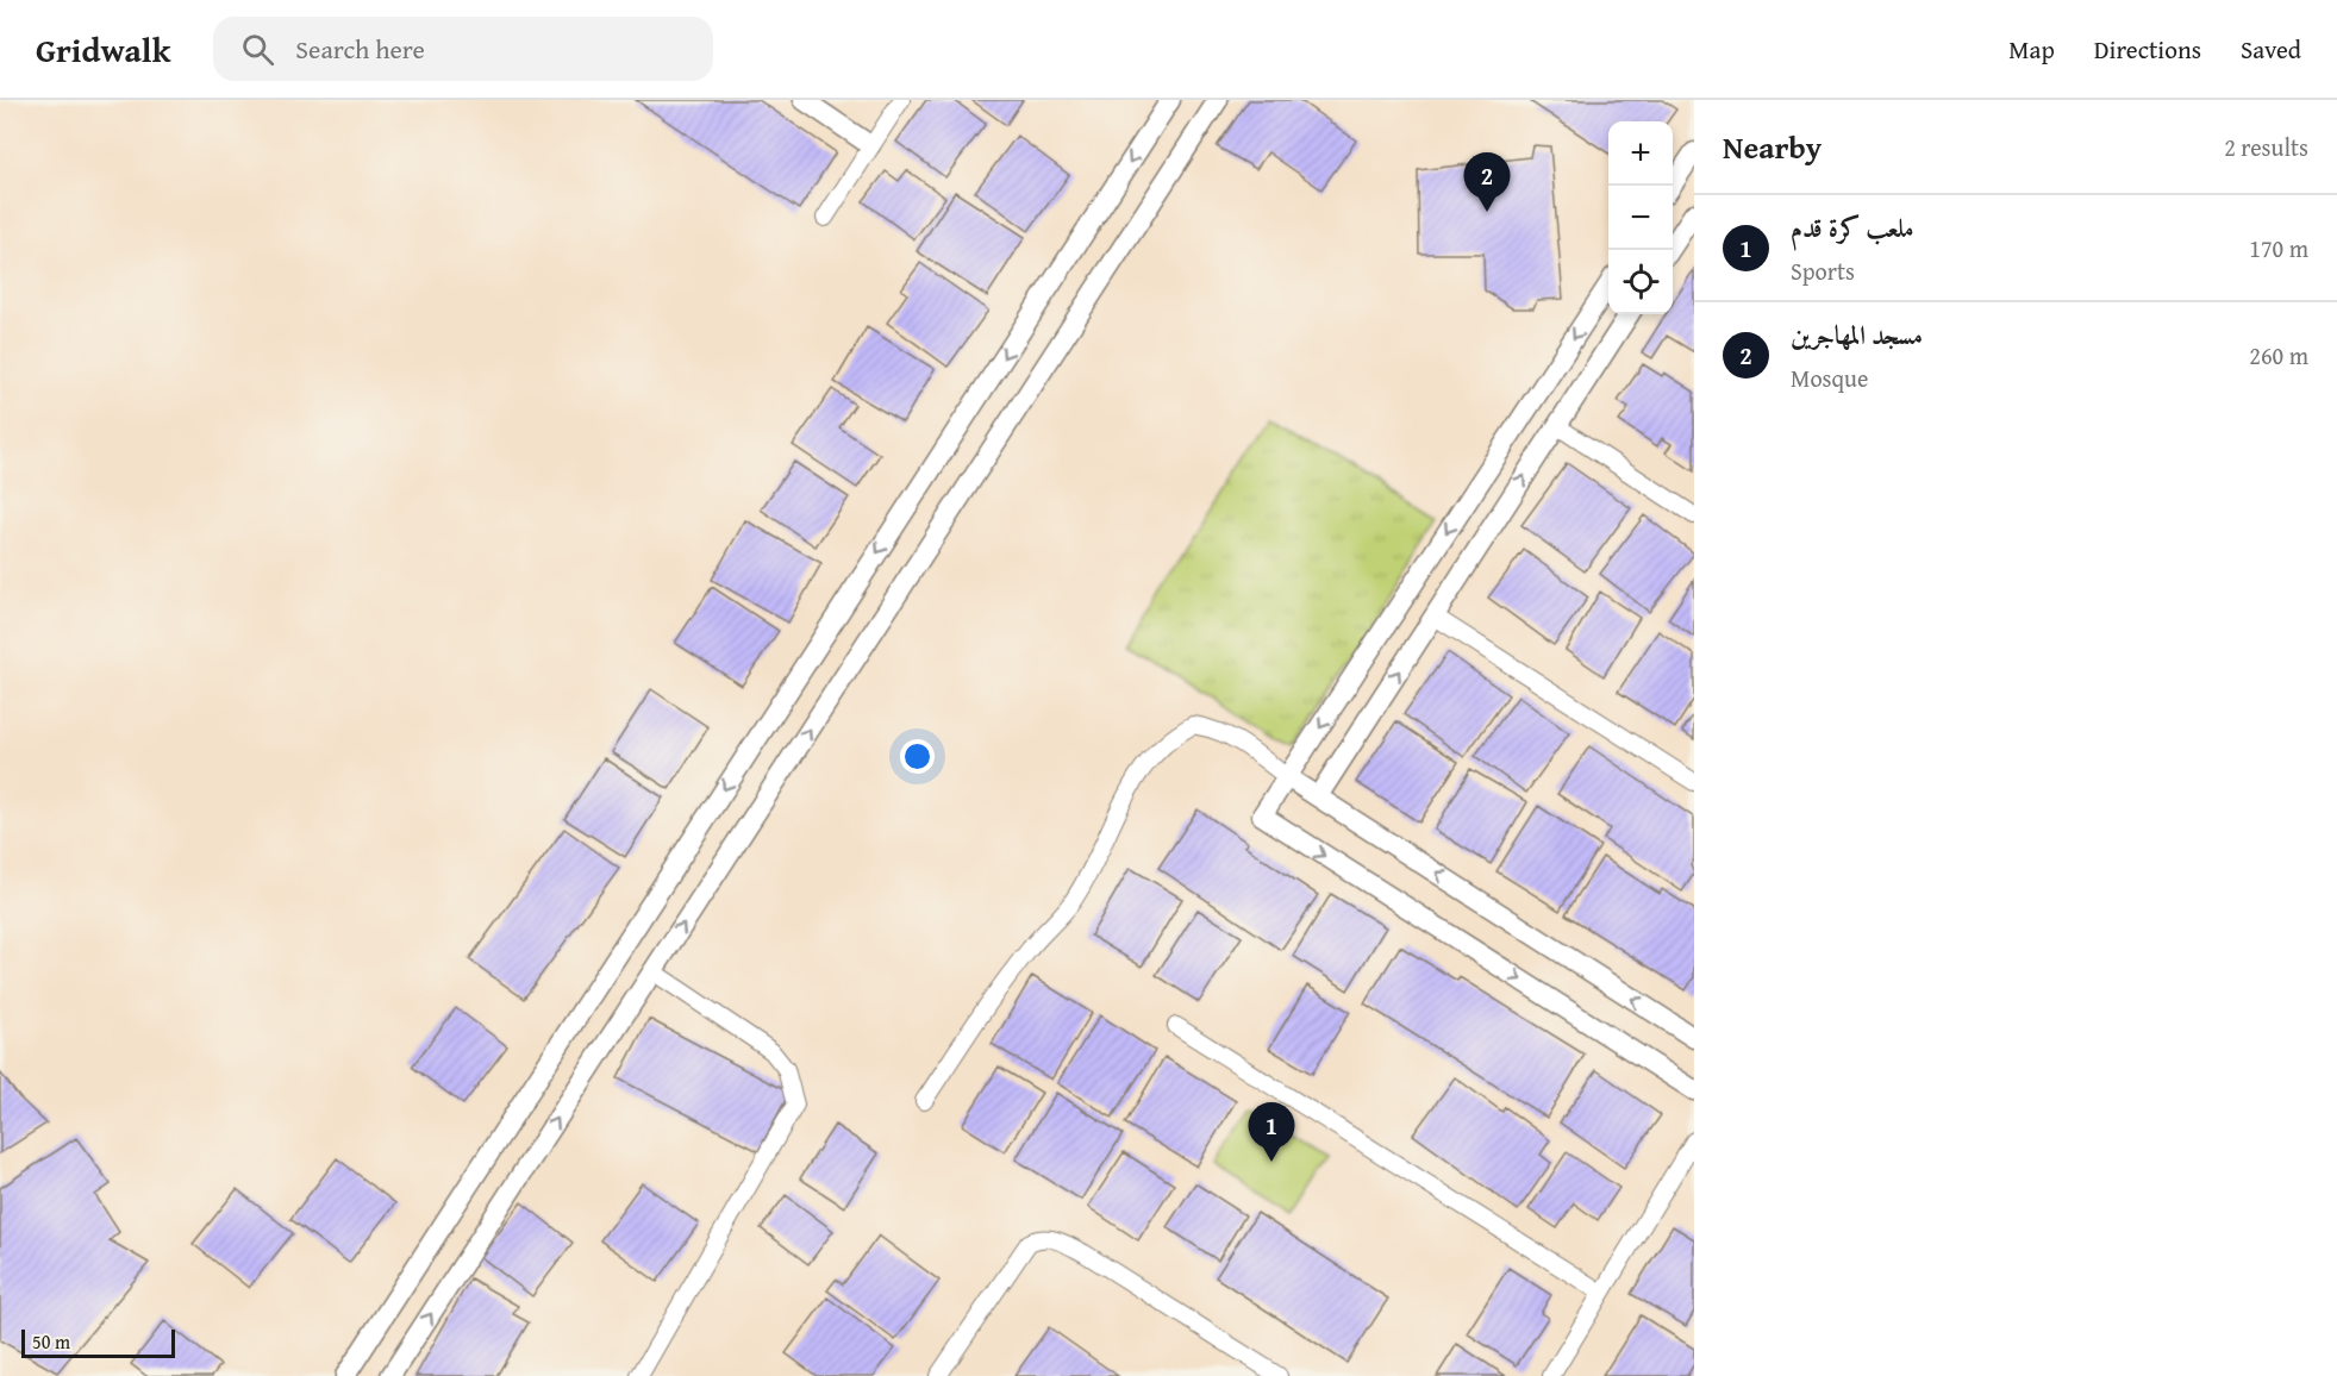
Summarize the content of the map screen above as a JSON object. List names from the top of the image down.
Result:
{
  "scale_bar": "50 m",
  "page": {
    "header": "Gridwalk",
    "search": "Search here",
    "nav": ["Map", "Directions", "Saved"],
    "heading": ["Nearby", "2 results"],
    "map_buttons": ["+", "−"],
    "pins": ["2", "1"],
    "list": [
      {
        "mark": "1",
        "name": "ملعب كرة قدم",
        "note": "Sports",
        "value": "170 m"
      },
      {
        "mark": "2",
        "name": "مسجد المهاجرين",
        "note": "Mosque",
        "value": "260 m"
      }
    ],
    "scale": "50 m"
  }
}
